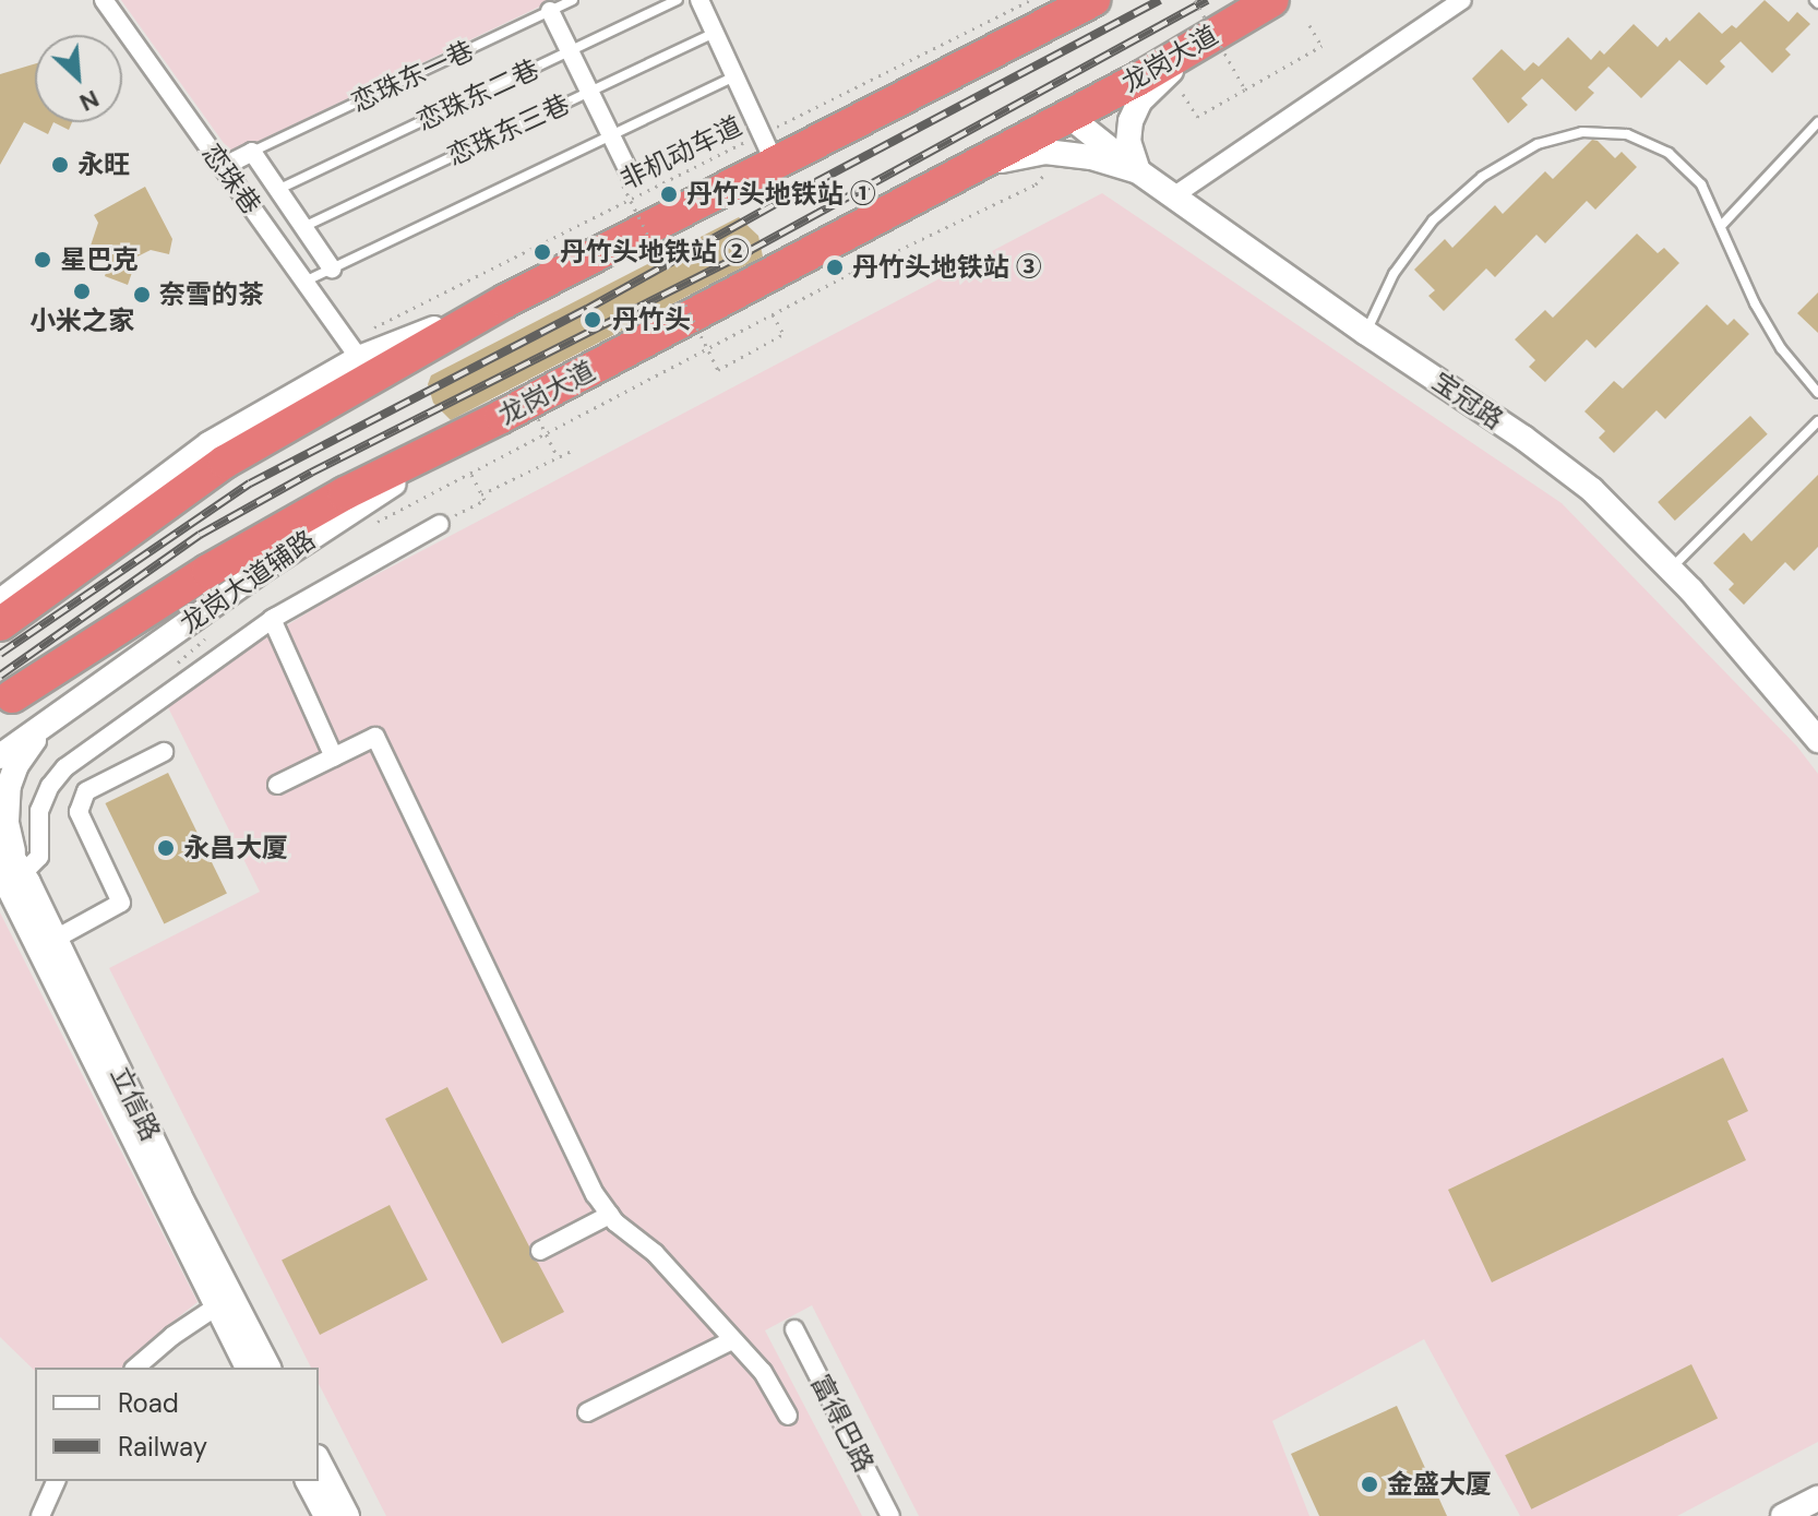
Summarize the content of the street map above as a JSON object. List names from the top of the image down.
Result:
{
  "streets": {
    "highway": ["龙岗大道"],
    "street": [
      "恋珠巷",
      "宝冠路",
      "龙岗大道辅路",
      "立信路",
      "富得巴路"
    ],
    "lane": ["恋珠东一巷", "恋珠东二巷", "恋珠东三巷"],
    "path": ["非机动车道"]
  },
  "crossings": [
    ["龙岗大道", "宝冠路"],
    ["龙岗大道", "龙岗大道辅路"],
    ["非机动车道", "恋珠巷"]
  ],
  "places": [
    "永旺",
    "丹竹头地铁站 ①",
    "丹竹头地铁站 ②",
    "星巴克",
    "丹竹头地铁站 ③",
    "小米之家",
    "奈雪的茶",
    "丹竹头",
    "永昌大厦",
    "金盛大厦"
  ],
  "legend": ["Road", "Railway"],
  "north": "bottom right"
}
